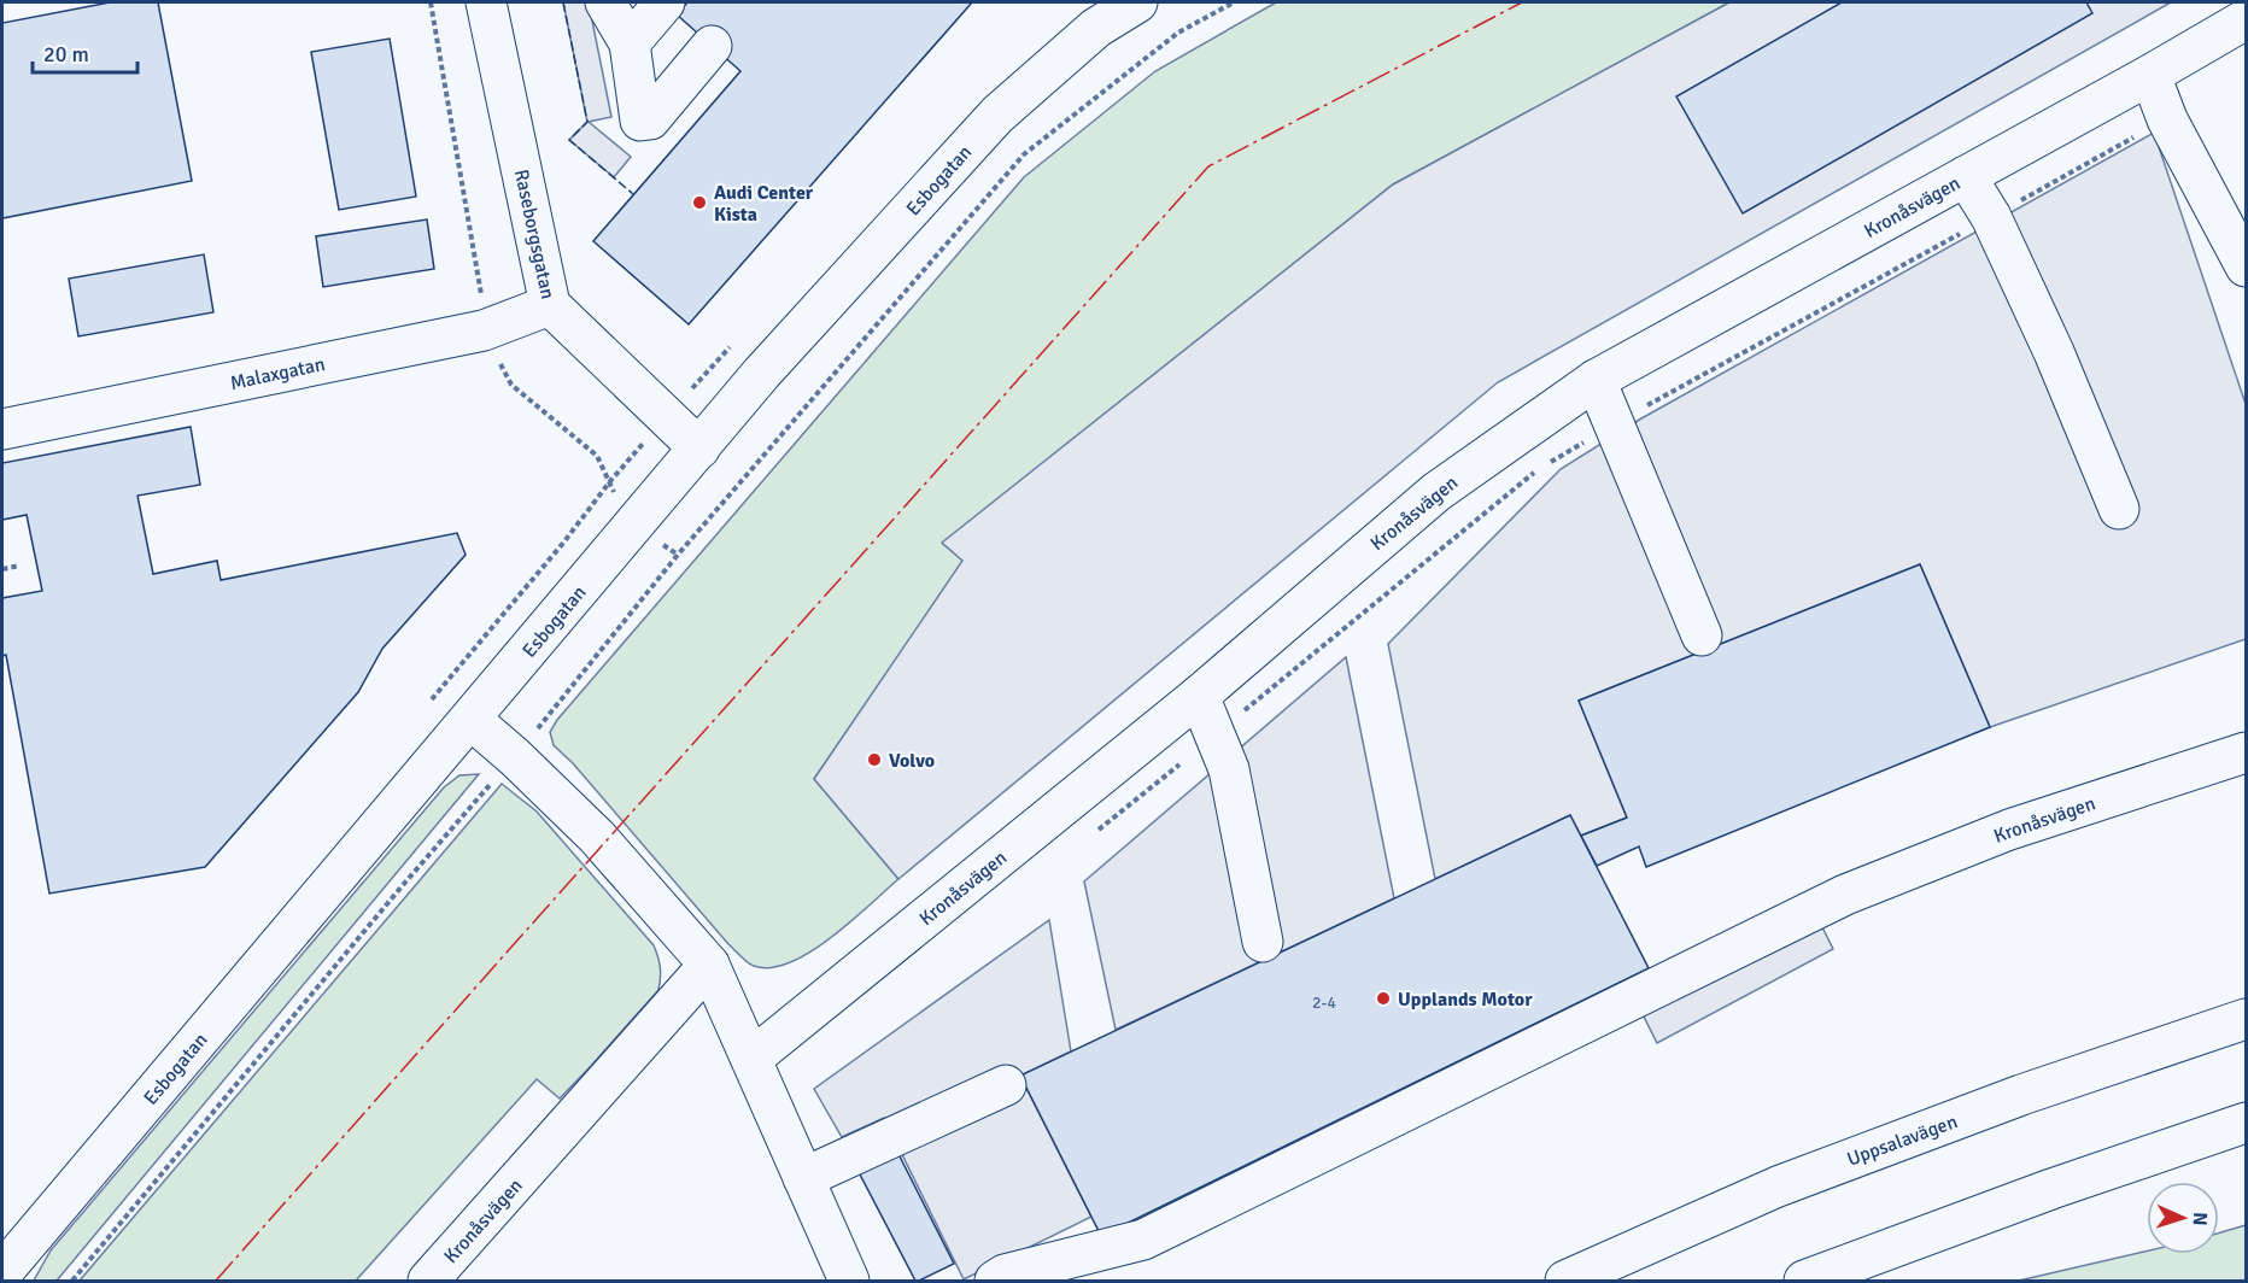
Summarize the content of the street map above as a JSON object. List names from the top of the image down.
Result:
{
  "streets": {
    "main road": [
      "Esbogatan",
      "Kronåsvägen",
      "Raseborgsgatan",
      "Malaxgatan",
      "Uppsalavägen"
    ]
  },
  "crossings": [
    ["Esbogatan", "Raseborgsgatan"],
    ["Raseborgsgatan", "Malaxgatan"]
  ],
  "places": ["Audi Center Kista", "Volvo", "Upplands Motor"],
  "house_numbers": ["2-4"],
  "scale_bar": "20 m",
  "north": "right"
}
